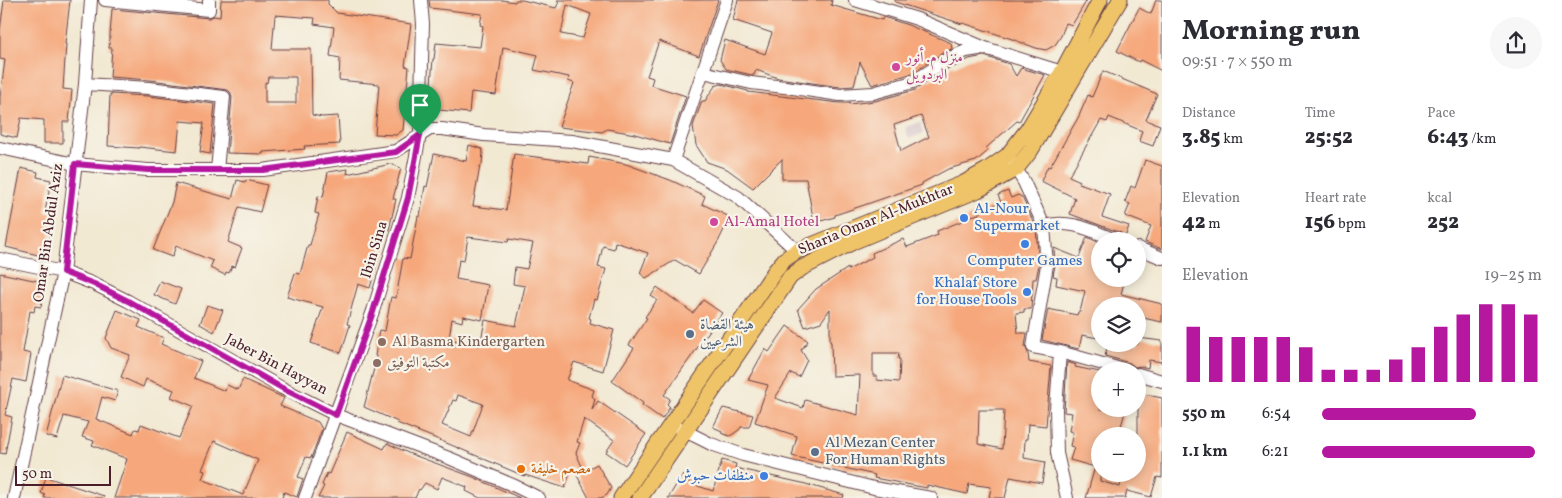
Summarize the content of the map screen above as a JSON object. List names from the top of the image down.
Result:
{
  "streets": {
    "main road": ["Sharia Omar Al-Mukhtar"],
    "street": ["Omar Bin Abdul Aziz", "Ibin Sina", "Jaber Bin Hayyan"]
  },
  "crossings": [
    ["Omar Bin Abdul Aziz", "Jaber Bin Hayyan"],
    ["Ibin Sina", "Jaber Bin Hayyan"]
  ],
  "places": [
    "منزل م. أنور البردويل",
    "Al-Nour Supermarket",
    "Al-Amal Hotel",
    "Computer Games",
    "Khalaf Store for House Tools",
    "هيئة القضاة الشرعيين",
    "Al Basma Kindergarten",
    "مكتبة التوفيق",
    "Al Mezan Center For Human Rights",
    "مصعم خليفة",
    "منظفات حبوش"
  ],
  "scale_bar": "50 m",
  "page": {
    "heading": ["Morning run", "09:51 · 7 × 550 m"],
    "stats": [
      ["Distance", "3.85 km"],
      ["Time", "25:52"],
      ["Pace", "6:43 /km"],
      ["Elevation", "42 m"],
      ["Heart rate", "156 bpm"],
      ["kcal", "252"]
    ],
    "map_buttons": ["+", "−"],
    "chart": ["Elevation", "19–25 m"],
    "list": [
      {
        "name": "550 m",
        "note": "6:54"
      },
      {
        "name": "1.1 km",
        "note": "6:21"
      }
    ],
    "scale": "50 m"
  }
}
